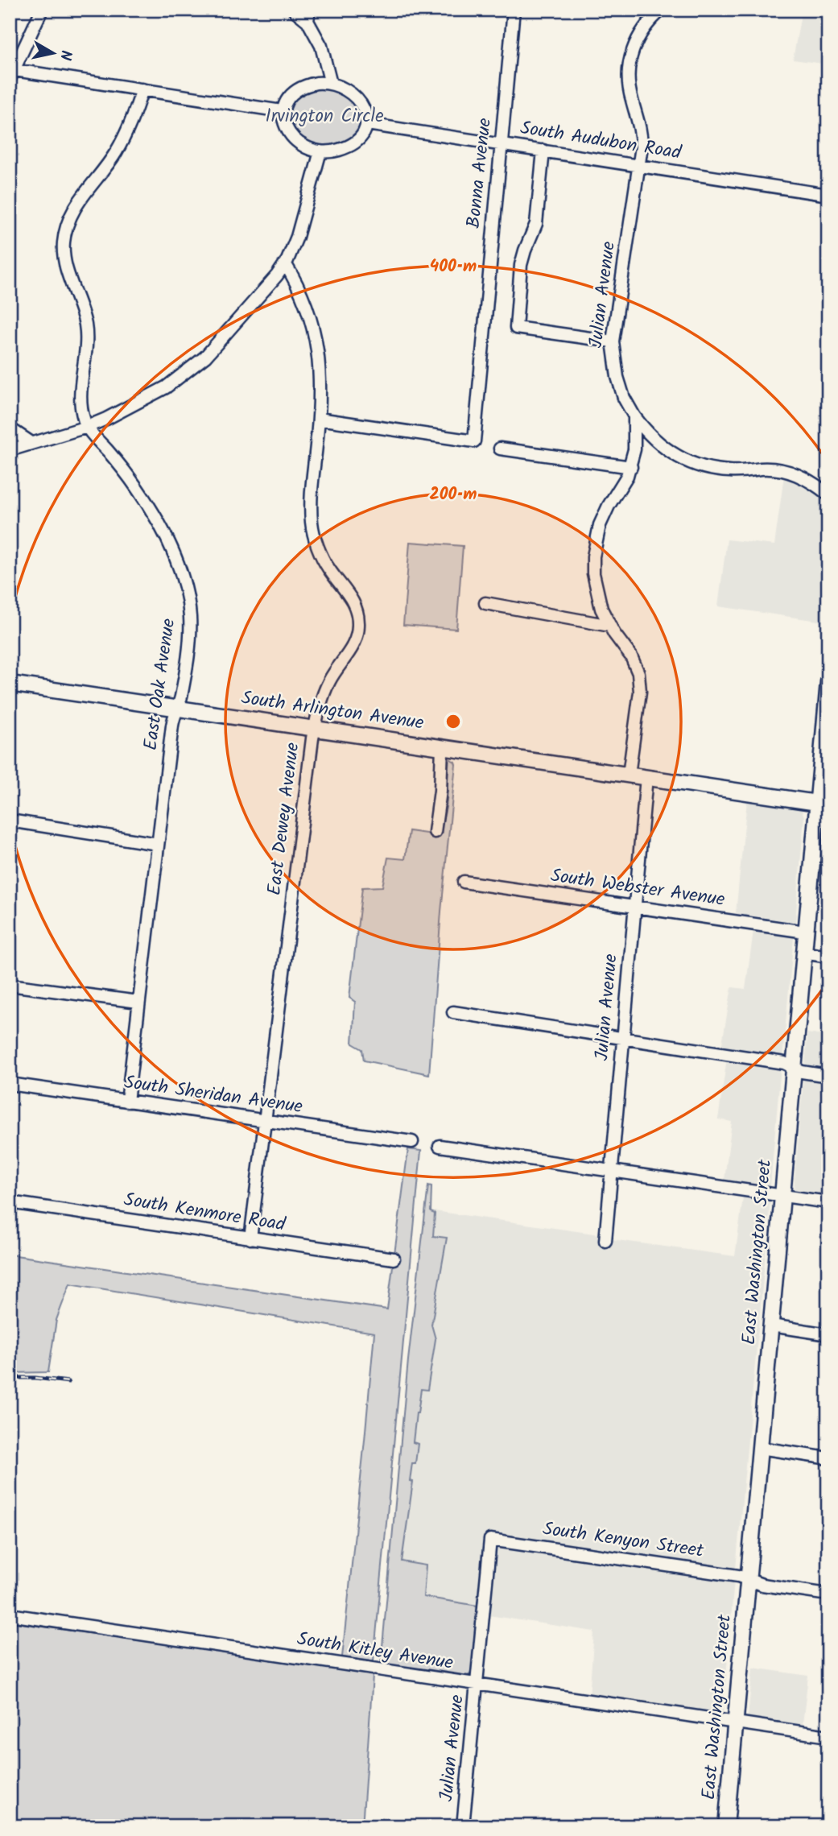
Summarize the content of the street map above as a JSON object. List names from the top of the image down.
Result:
{
  "streets": {
    "main road": ["South Arlington Avenue", "East Washington Street"],
    "street": [
      "South Audubon Road",
      "Bonna Avenue",
      "Julian Avenue",
      "East Oak Avenue",
      "East Dewey Avenue",
      "South Webster Avenue",
      "South Sheridan Avenue",
      "South Kenmore Road",
      "South Kenyon Street",
      "South Kitley Avenue"
    ]
  },
  "crossings": [
    ["South Audubon Road", "Bonna Avenue"],
    ["South Audubon Road", "Julian Avenue"],
    ["Bonna Avenue", "East Dewey Avenue"],
    ["Julian Avenue", "South Arlington Avenue"],
    ["Julian Avenue", "South Webster Avenue"],
    ["Julian Avenue", "South Kenyon Street"],
    ["Julian Avenue", "South Kitley Avenue"],
    ["East Oak Avenue", "South Arlington Avenue"],
    ["East Oak Avenue", "South Sheridan Avenue"],
    ["South Arlington Avenue", "East Dewey Avenue"],
    ["South Arlington Avenue", "East Washington Street"],
    ["East Dewey Avenue", "South Sheridan Avenue"],
    ["East Dewey Avenue", "South Kenmore Road"],
    ["South Webster Avenue", "East Washington Street"],
    ["East Washington Street", "South Kenyon Street"],
    ["East Washington Street", "South Kitley Avenue"]
  ],
  "parks": ["Irvington Circle"],
  "north": "right",
  "rings": ["400 m", "200 m"]
}
